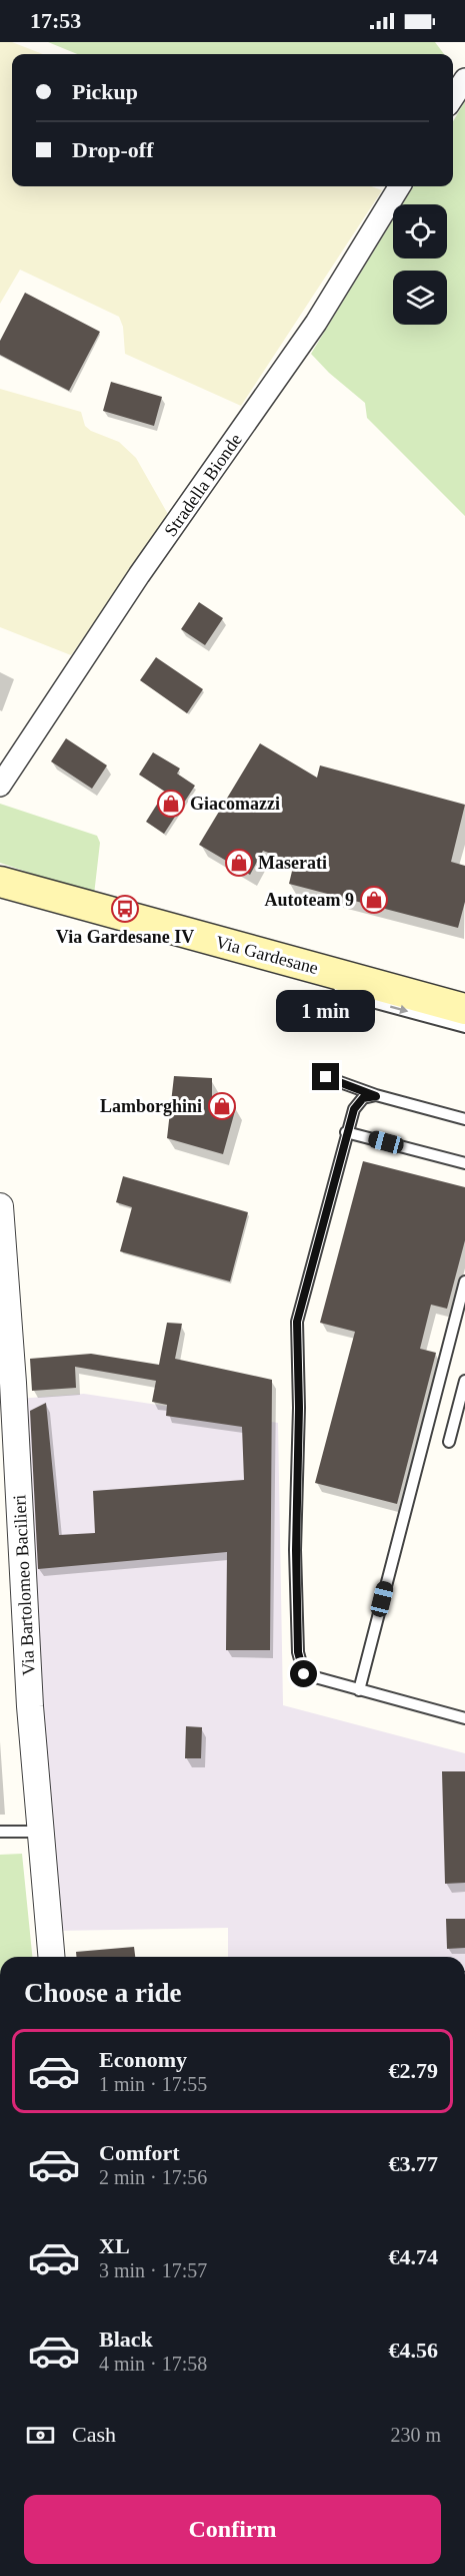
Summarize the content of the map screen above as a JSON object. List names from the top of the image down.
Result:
{
  "streets": {
    "main road": ["Via Gardesane"],
    "street": ["Stradella Bionde", "Via Bartolomeo Bacilieri"]
  },
  "places": {
    "shop": [
      "Giacomazzi",
      "Maserati",
      "Autoteam 9",
      "Lamborghini"
    ],
    "bus stop": ["Via Gardesane IV"]
  },
  "page": {
    "status": "17:53",
    "banner": ["Pickup", "Drop-off"],
    "bubble": "1 min",
    "heading": "Choose a ride",
    "list": [
      {
        "name": "Economy",
        "note": "1 min · 17:55",
        "value": "€2.79"
      },
      {
        "name": "Comfort",
        "note": "2 min · 17:56",
        "value": "€3.77"
      },
      {
        "name": "XL",
        "note": "3 min · 17:57",
        "value": "€4.74"
      },
      {
        "name": "Black",
        "note": "4 min · 17:58",
        "value": "€4.56"
      }
    ],
    "pay": ["Cash", "230 m"],
    "buttons": "Confirm"
  }
}
